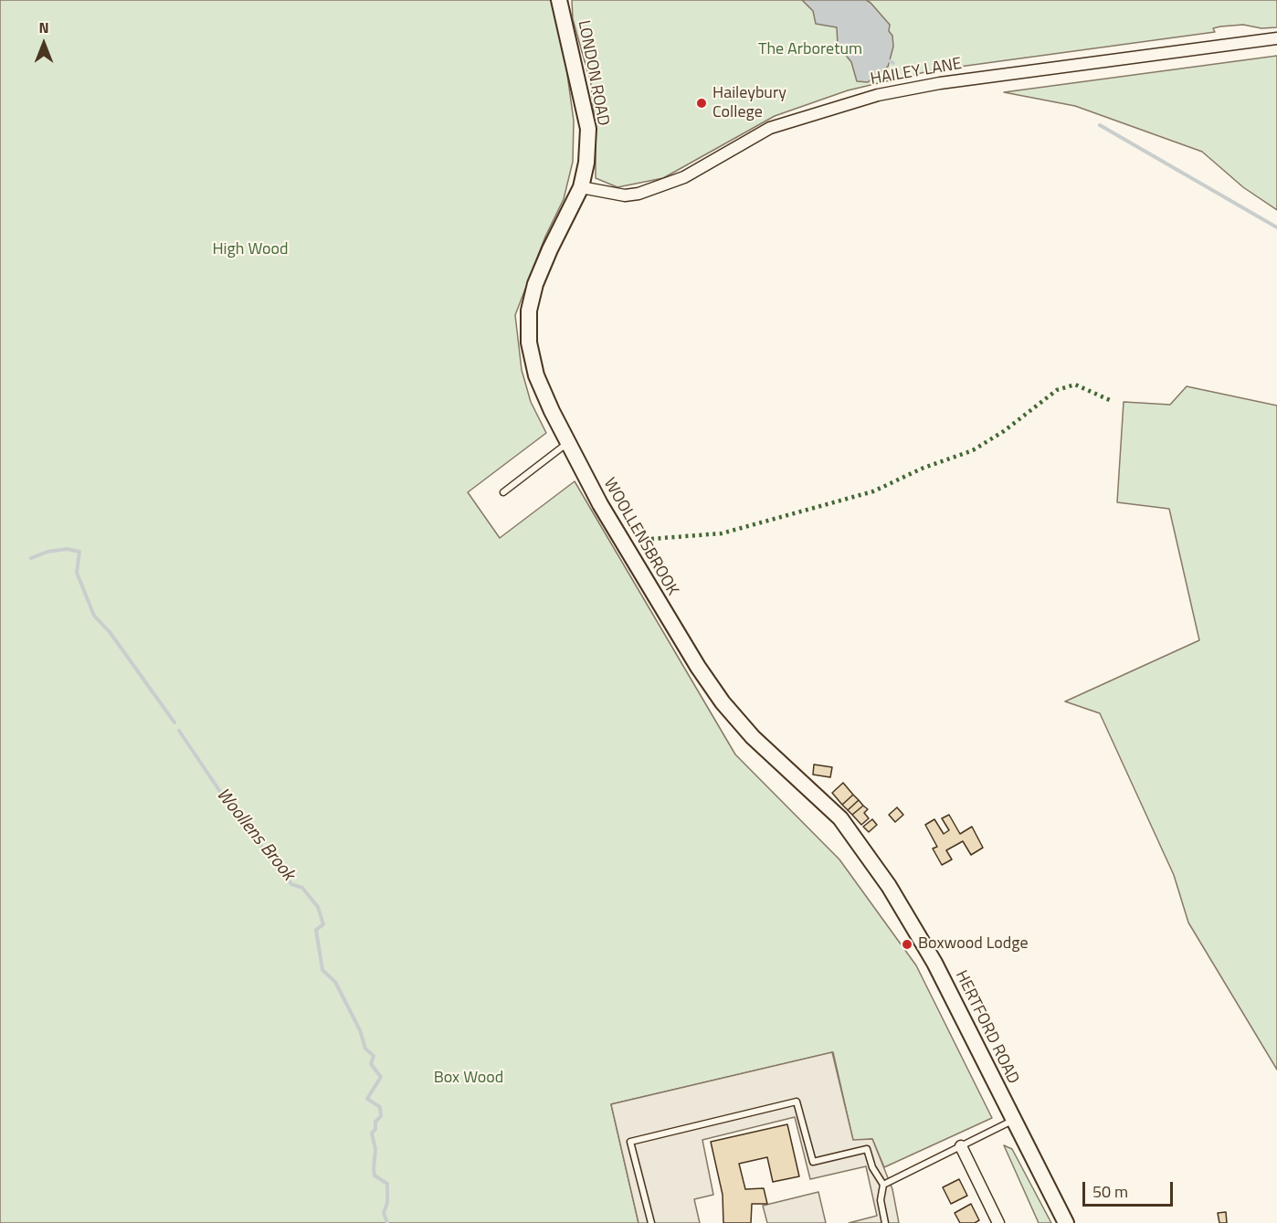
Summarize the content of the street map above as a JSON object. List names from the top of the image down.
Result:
{
  "streets": {
    "main road": ["LONDON ROAD", "WOOLLENSBROOK", "HERTFORD ROAD"],
    "street": ["HAILEY LANE"]
  },
  "crossings": [
    ["HAILEY LANE", "LONDON ROAD"],
    ["HAILEY LANE", "WOOLLENSBROOK"],
    ["LONDON ROAD", "WOOLLENSBROOK"],
    ["WOOLLENSBROOK", "HERTFORD ROAD"]
  ],
  "water": ["Woollens Brook"],
  "parks": ["The Arboretum", "High Wood", "Box Wood"],
  "places": ["Haileybury College", "Boxwood Lodge"],
  "scale_bar": "50 m",
  "north": "top"
}
